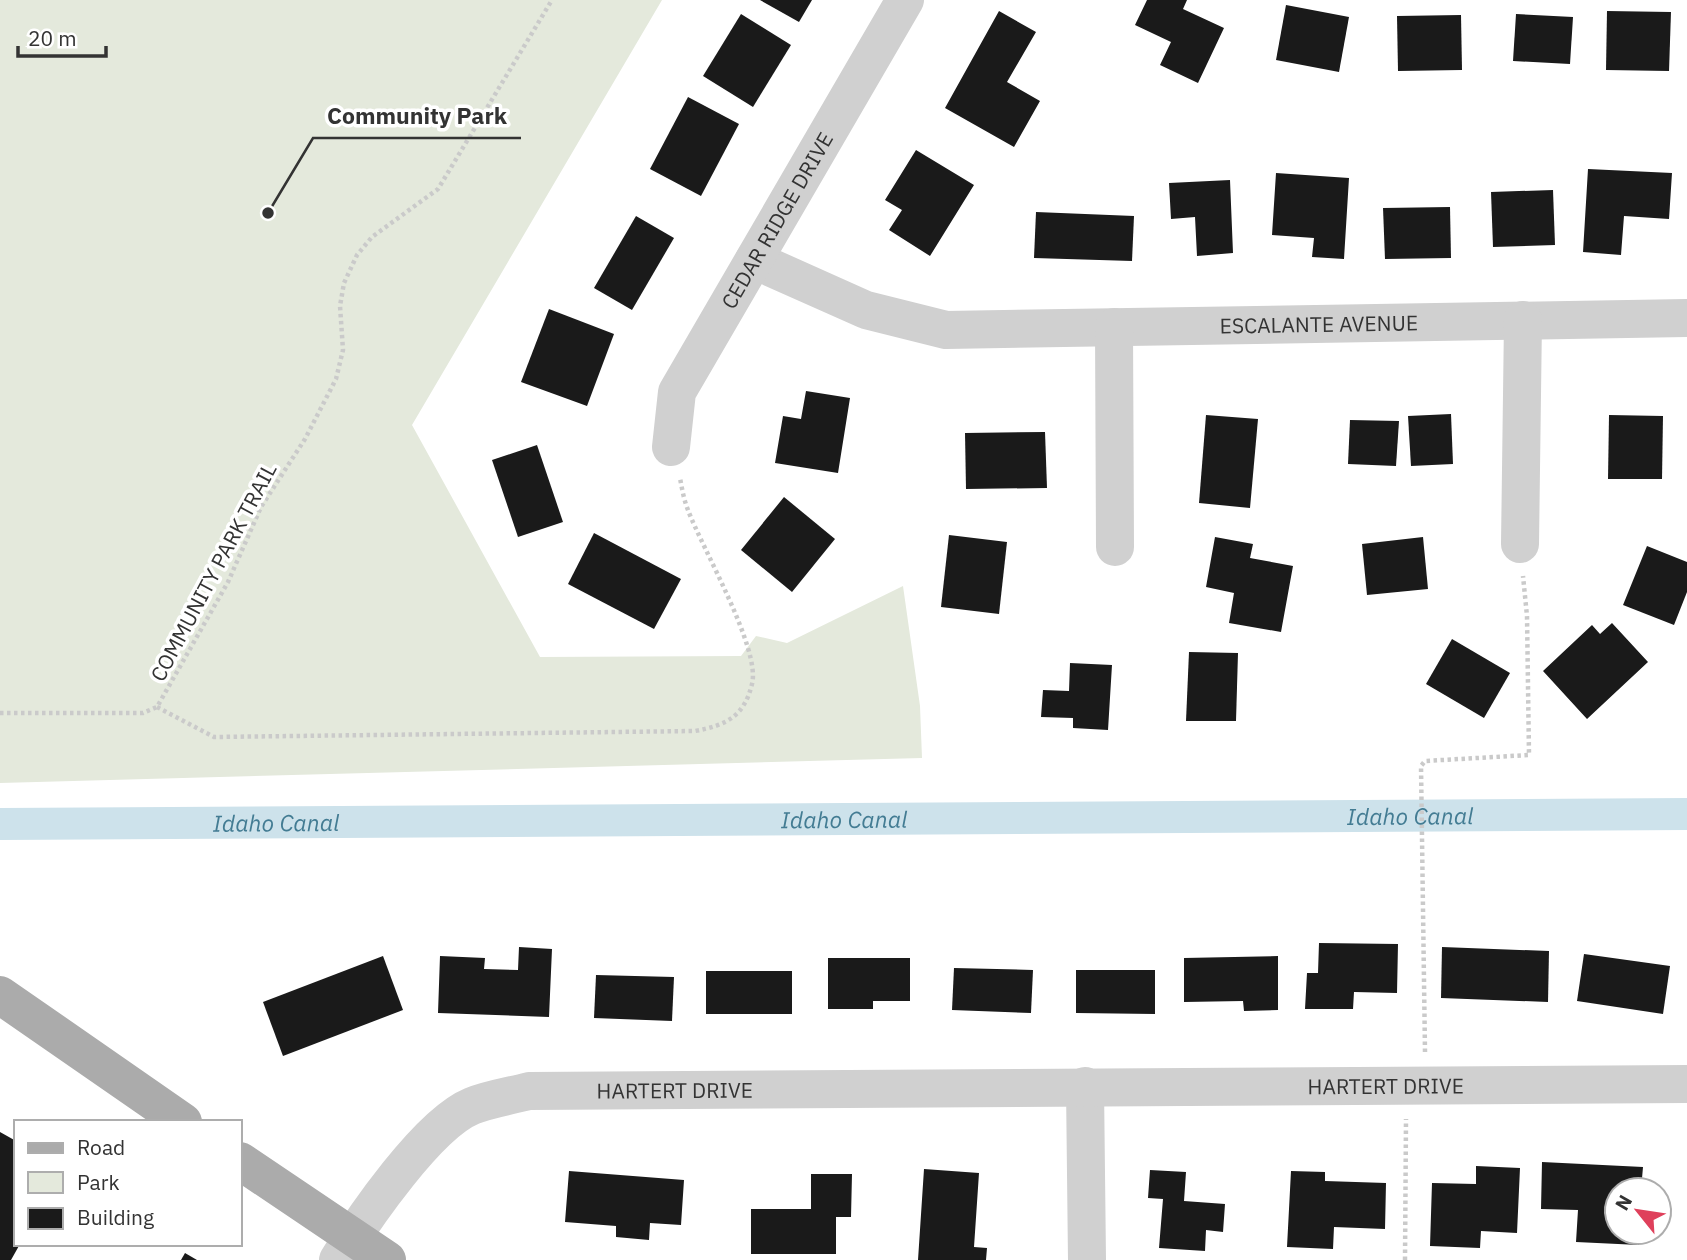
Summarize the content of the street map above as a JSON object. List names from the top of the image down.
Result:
{
  "streets": {
    "street": ["CEDAR RIDGE DRIVE", "ESCALANTE AVENUE", "HARTERT DRIVE"],
    "path": ["COMMUNITY PARK TRAIL"]
  },
  "crossings": [
    ["CEDAR RIDGE DRIVE", "ESCALANTE AVENUE"]
  ],
  "water": ["Idaho Canal"],
  "places": ["Community Park"],
  "legend": ["Road", "Park", "Building"],
  "scale_bar": "20 m",
  "north": "top left"
}
